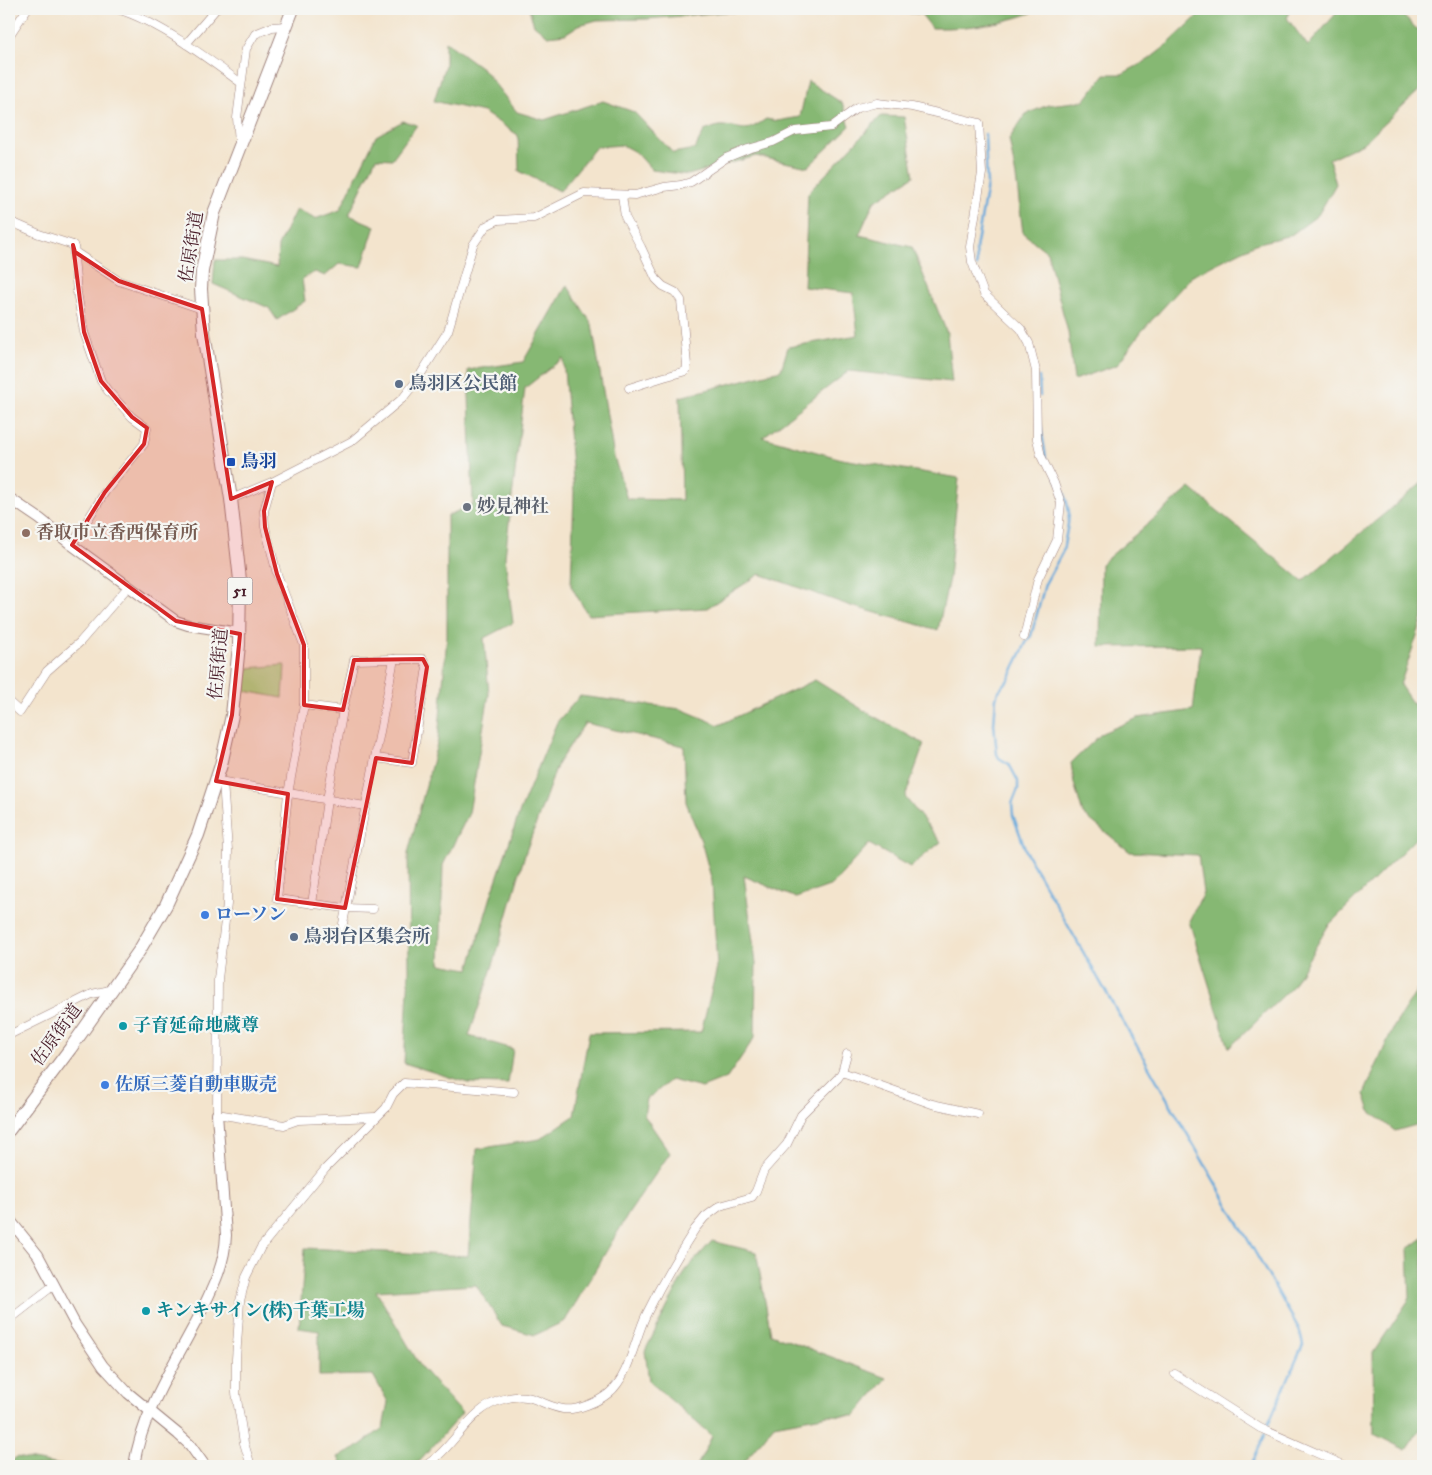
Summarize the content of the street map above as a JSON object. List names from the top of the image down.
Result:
{
  "streets": {
    "highway": ["佐原街道", "51"]
  },
  "places": {
    "other": [
      "鳥羽区公民館",
      "妙見神社",
      "香取市立香西保育所",
      "ローソン",
      "鳥羽台区集会所",
      "子育延命地蔵尊",
      "佐原三菱自動車販売",
      "キンキサイン(株)千葉工場"
    ],
    "transit": ["鳥羽"]
  }
}
